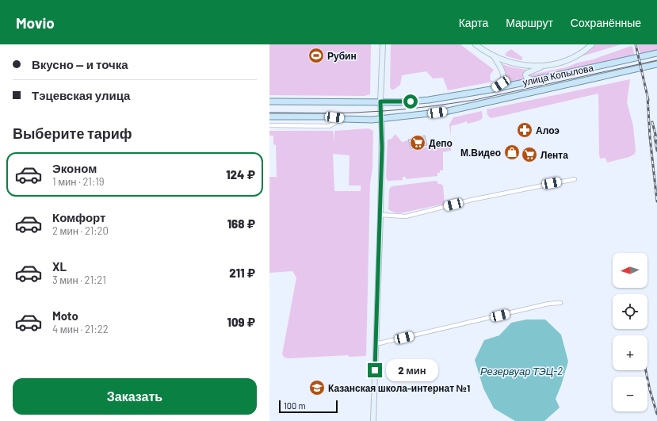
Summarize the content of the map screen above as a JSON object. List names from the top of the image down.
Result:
{
  "streets": {
    "main road": ["улица Копылова"]
  },
  "water": ["Резервуар ТЭЦ-2"],
  "places": {
    "sports": ["Рубин"],
    "pharmacy": ["Алоэ"],
    "supermarket": ["Депо", "Лента"],
    "shop": ["М.Видео"],
    "school or university": ["Казанская школа-интернат №1"]
  },
  "scale_bar": "100 m",
  "north": "left",
  "page": {
    "header": "Movio",
    "nav": ["Карта", "Маршрут", "Сохранённые"],
    "banner": ["Вкусно — и точка", "Тэцевская улица"],
    "heading": "Выберите тариф",
    "list": [
      {
        "name": "Эконом",
        "note": "1 мин · 21:19",
        "value": "124 ₽"
      },
      {
        "name": "Комфорт",
        "note": "2 мин · 21:20",
        "value": "168 ₽"
      },
      {
        "name": "XL",
        "note": "3 мин · 21:21",
        "value": "211 ₽"
      },
      {
        "name": "Moto",
        "note": "4 мин · 21:22",
        "value": "109 ₽"
      }
    ],
    "map_buttons": ["+", "−"],
    "bubble": "2 мин",
    "buttons": "Заказать",
    "scale": "100 m"
  }
}
